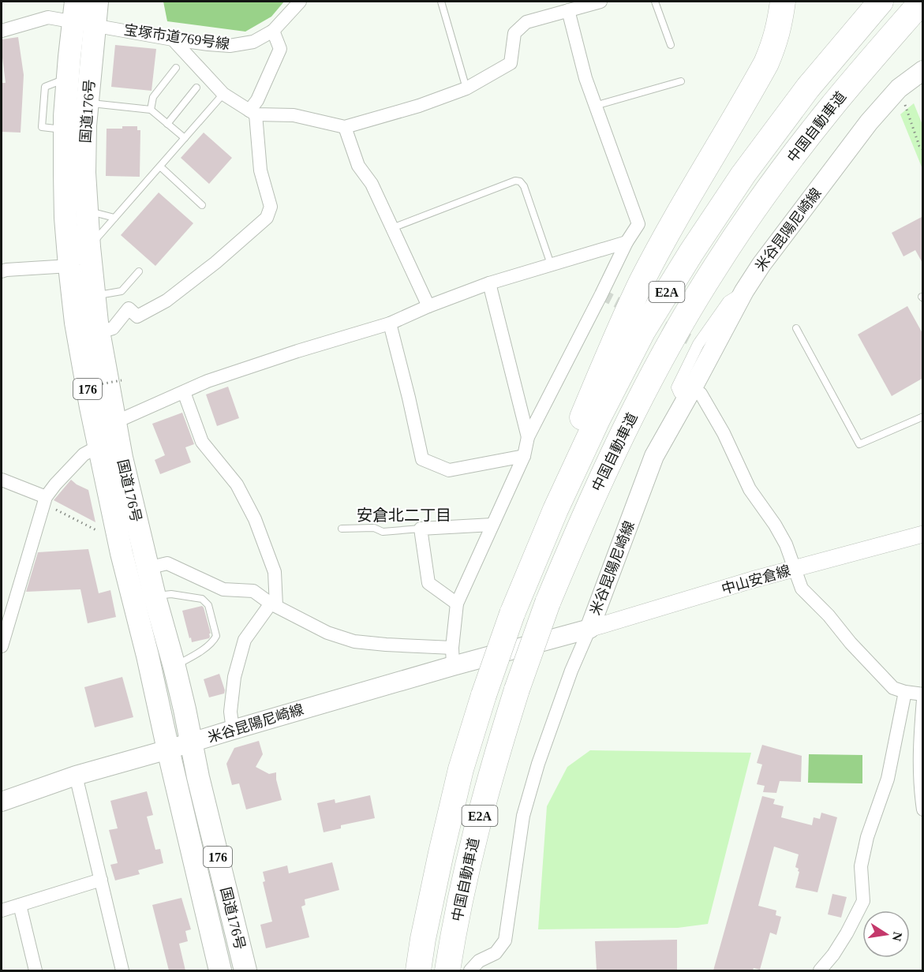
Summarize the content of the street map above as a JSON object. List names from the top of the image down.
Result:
{
  "streets": {
    "highway": [
      "国道176号",
      "中国自動車道",
      "E2A",
      "176"
    ],
    "main road": ["米谷昆陽尼崎線"],
    "street": ["宝塚市道769号線", "中山安倉線"]
  },
  "crossings": [
    ["宝塚市道769号線", "国道176号"],
    ["国道176号", "米谷昆陽尼崎線"],
    ["米谷昆陽尼崎線", "中山安倉線"]
  ],
  "districts": ["安倉北二丁目"],
  "north": "right"
}
